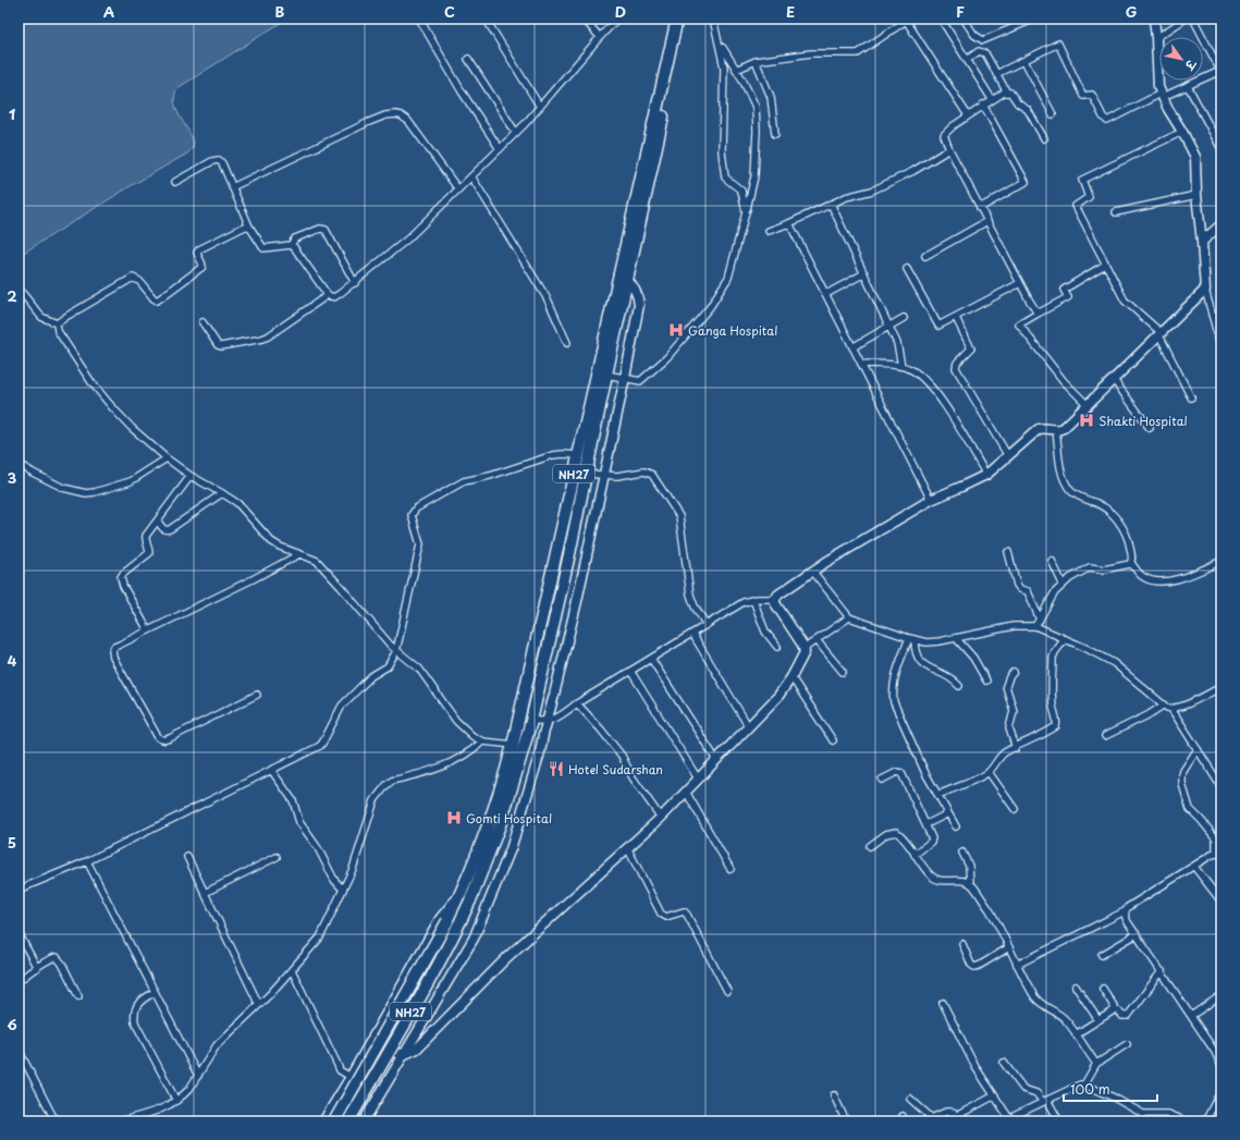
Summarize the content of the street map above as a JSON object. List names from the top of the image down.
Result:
{
  "streets": {
    "highway": ["NH27"]
  },
  "places": {
    "hospital": ["Ganga Hospital", "Shakti Hospital", "Gomti Hospital"],
    "restaurant": ["Hotel Sudarshan"]
  },
  "scale_bar": "100 m",
  "north": "bottom right",
  "grid": {
    "columns": [
      "A",
      "B",
      "C",
      "D",
      "E",
      "F",
      "G"
    ],
    "rows": [
      "1",
      "2",
      "3",
      "4",
      "5",
      "6"
    ]
  }
}
